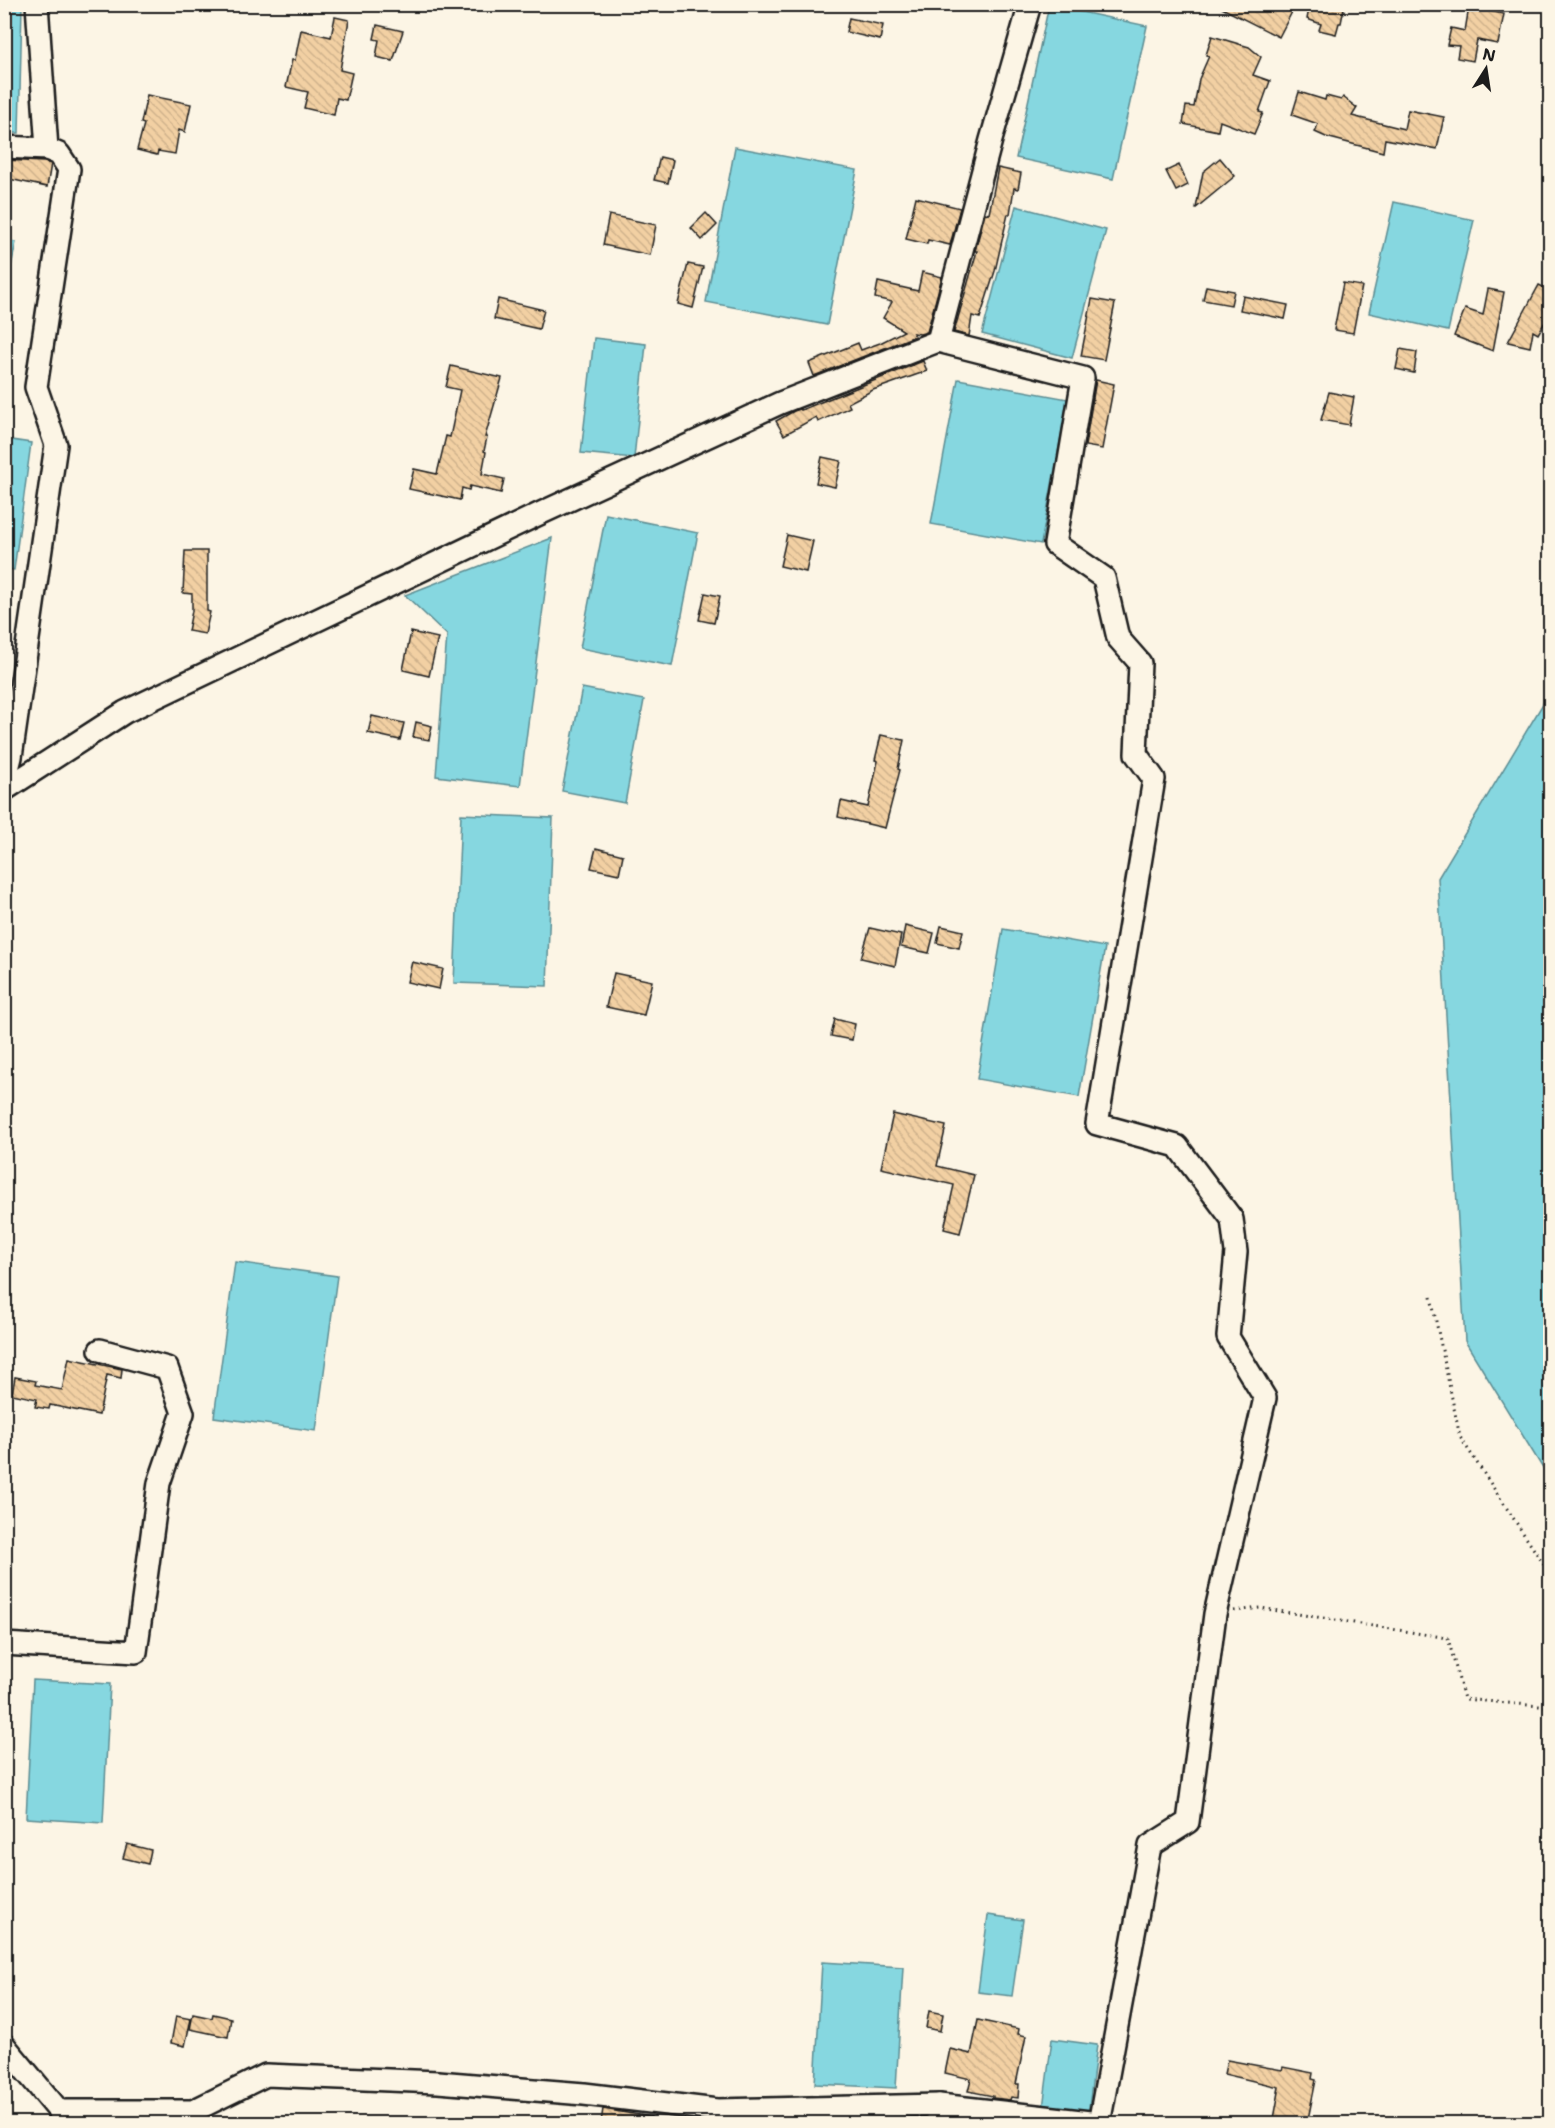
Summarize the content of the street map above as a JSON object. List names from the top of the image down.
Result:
{
  "north": "top"
}
